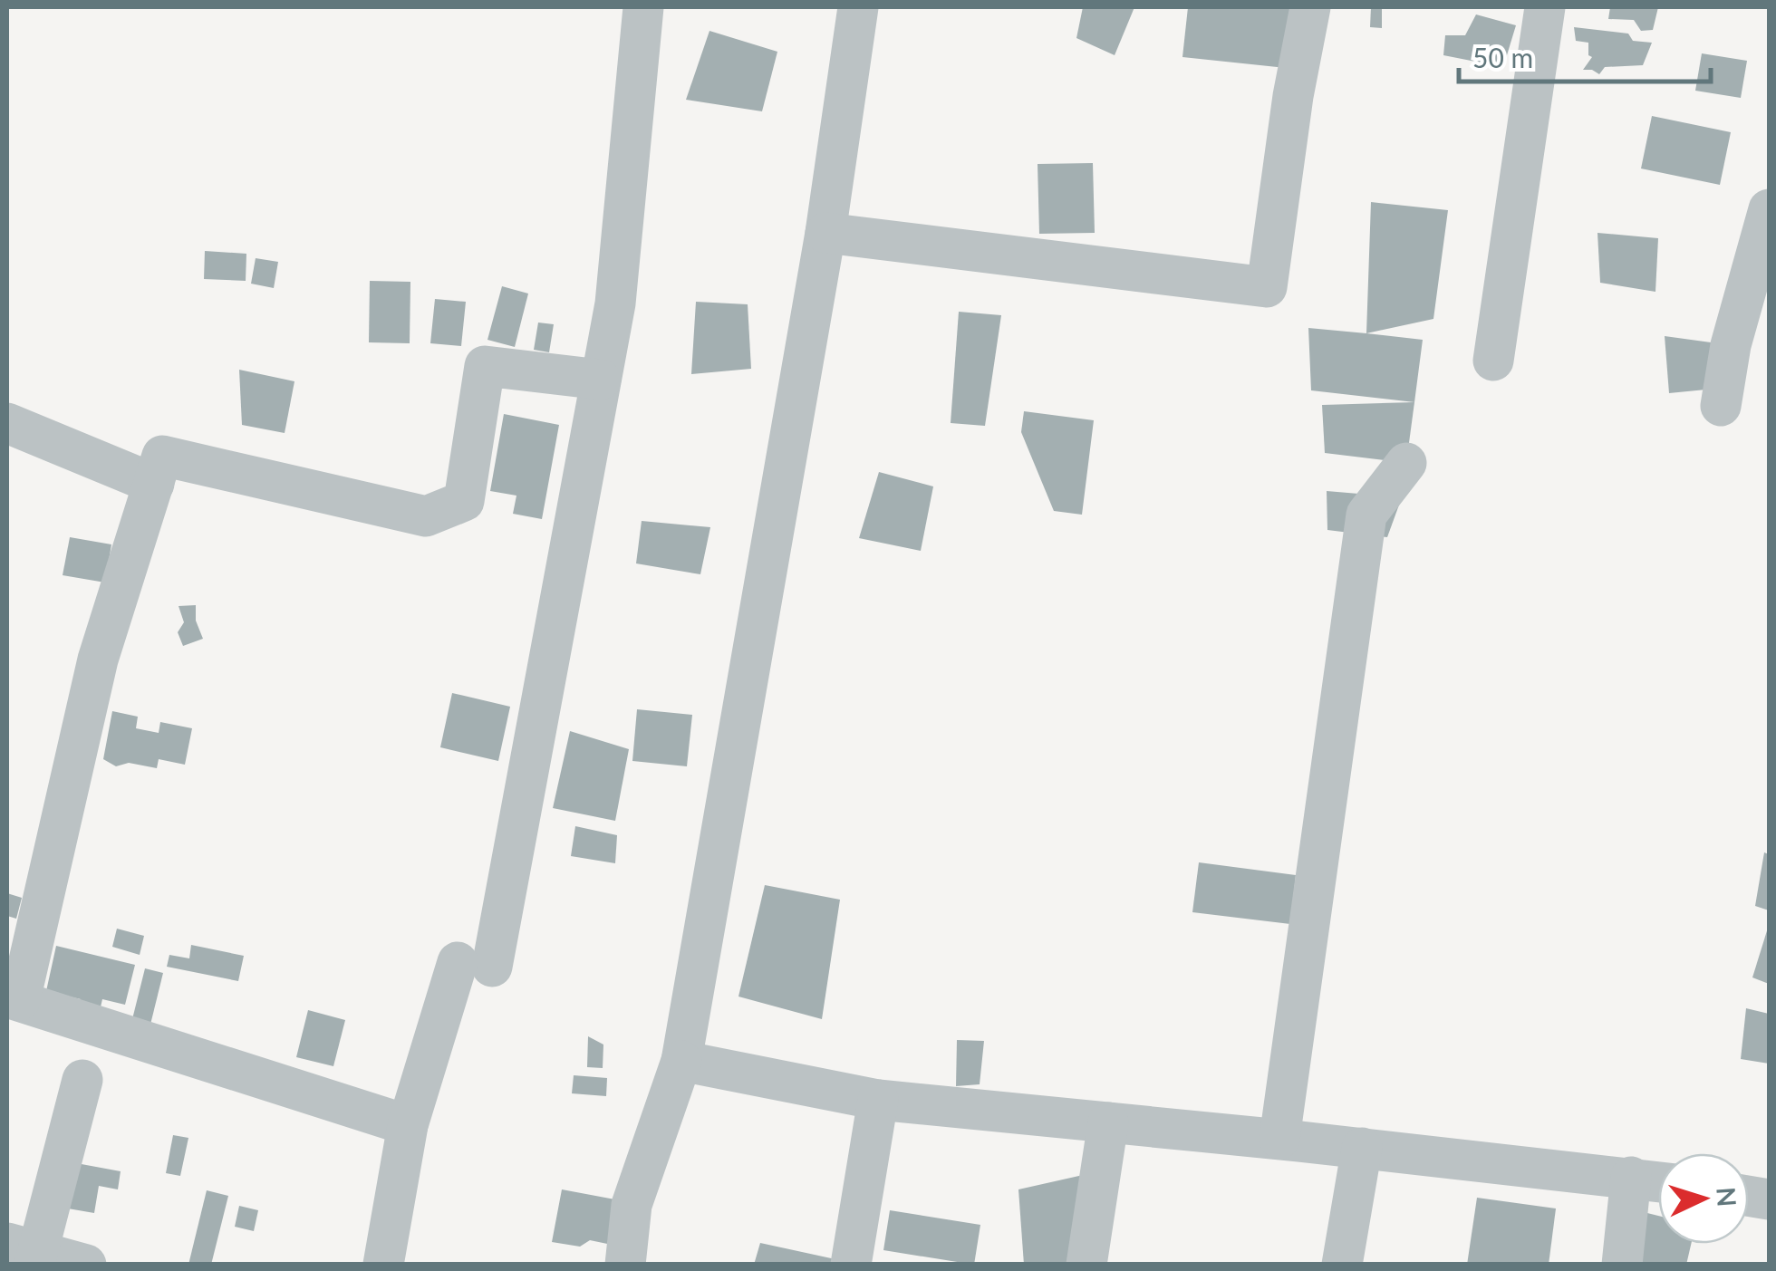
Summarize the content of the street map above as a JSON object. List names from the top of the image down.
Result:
{
  "scale_bar": "50 m",
  "north": "right"
}
